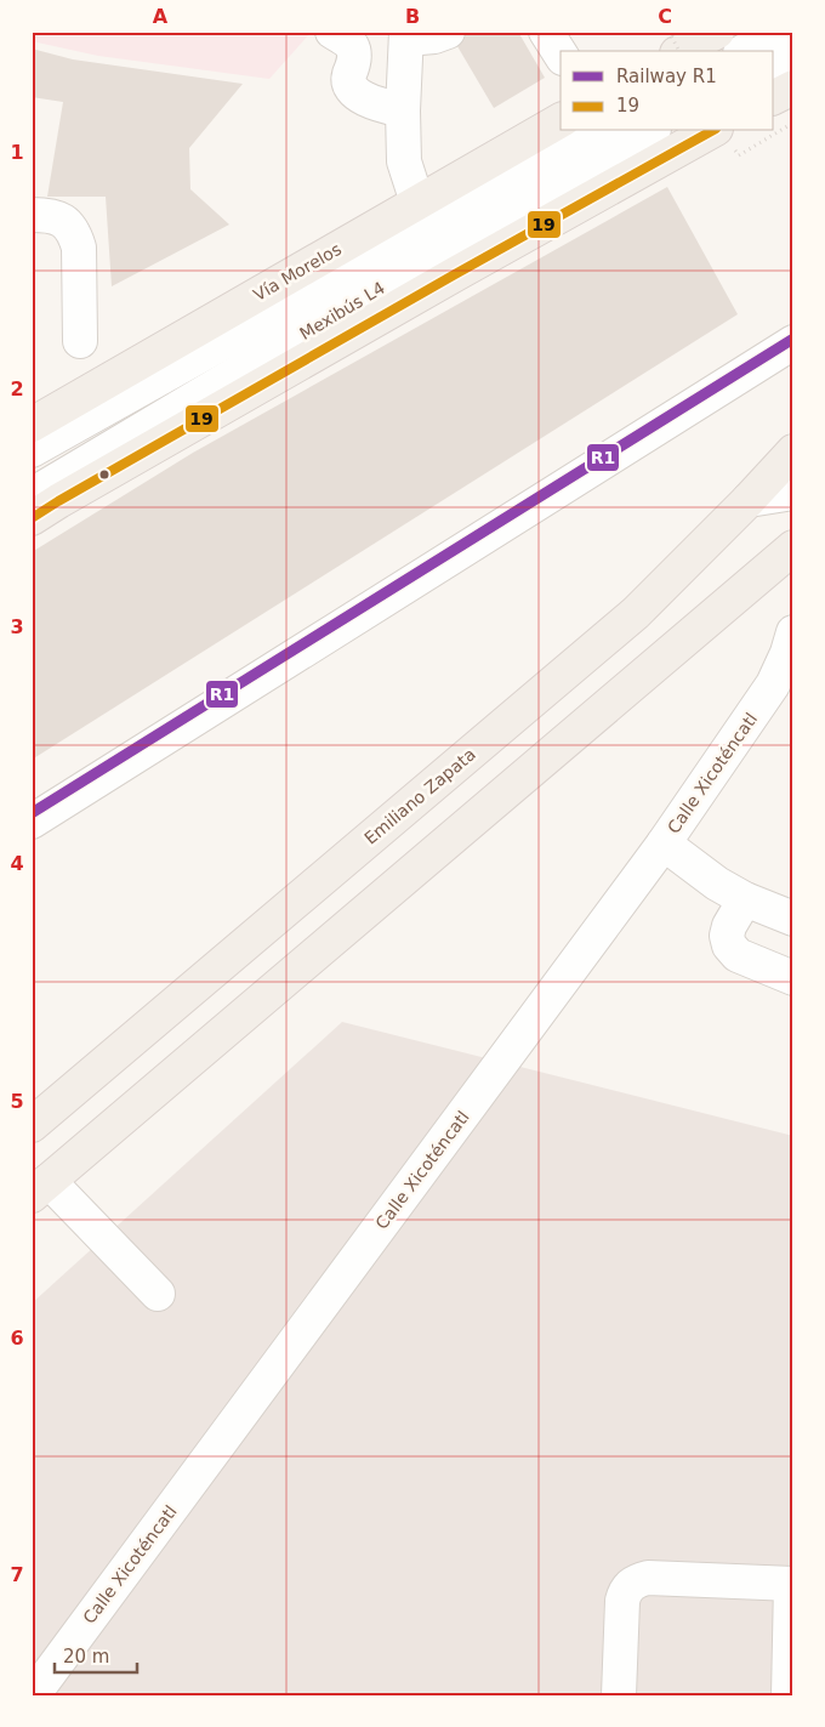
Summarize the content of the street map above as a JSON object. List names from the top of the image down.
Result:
{
  "streets": {
    "main road": ["Vía Morelos", "Emiliano Zapata"],
    "street": ["Mexibús L4", "Calle Xicoténcatl"]
  },
  "crossings": [
    ["Vía Morelos", "Mexibús L4"]
  ],
  "lines": ["transit line 19", "rail line R1"],
  "legend": ["Railway R1", "19"],
  "scale_bar": "20 m",
  "grid": {
    "columns": ["A", "B", "C"],
    "rows": [
      "1",
      "2",
      "3",
      "4",
      "5",
      "6",
      "7"
    ]
  }
}
